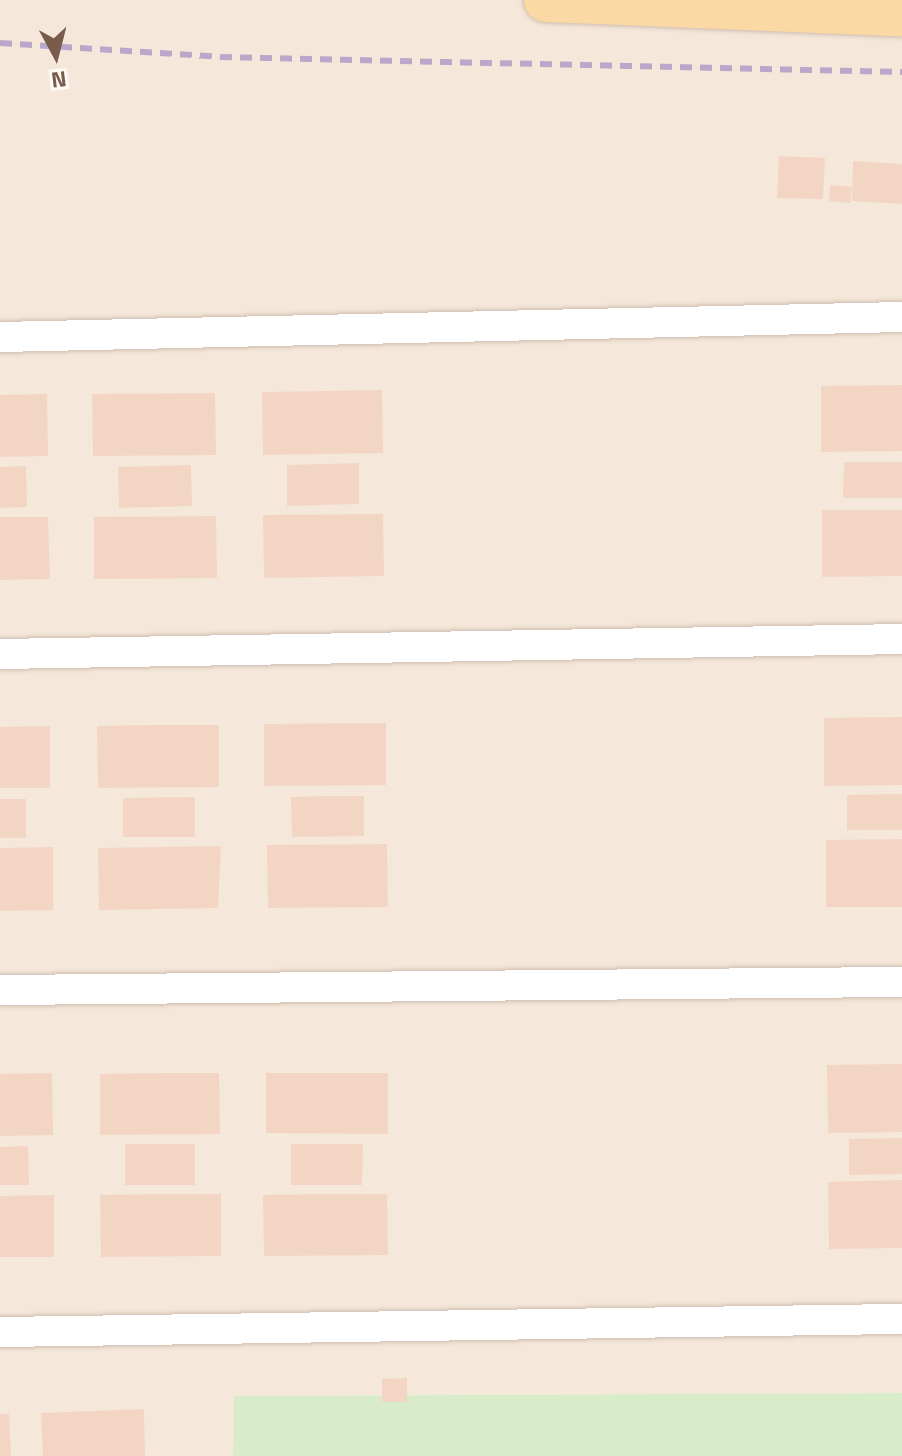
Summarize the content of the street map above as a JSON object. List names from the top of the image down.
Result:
{
  "north": "bottom"
}
